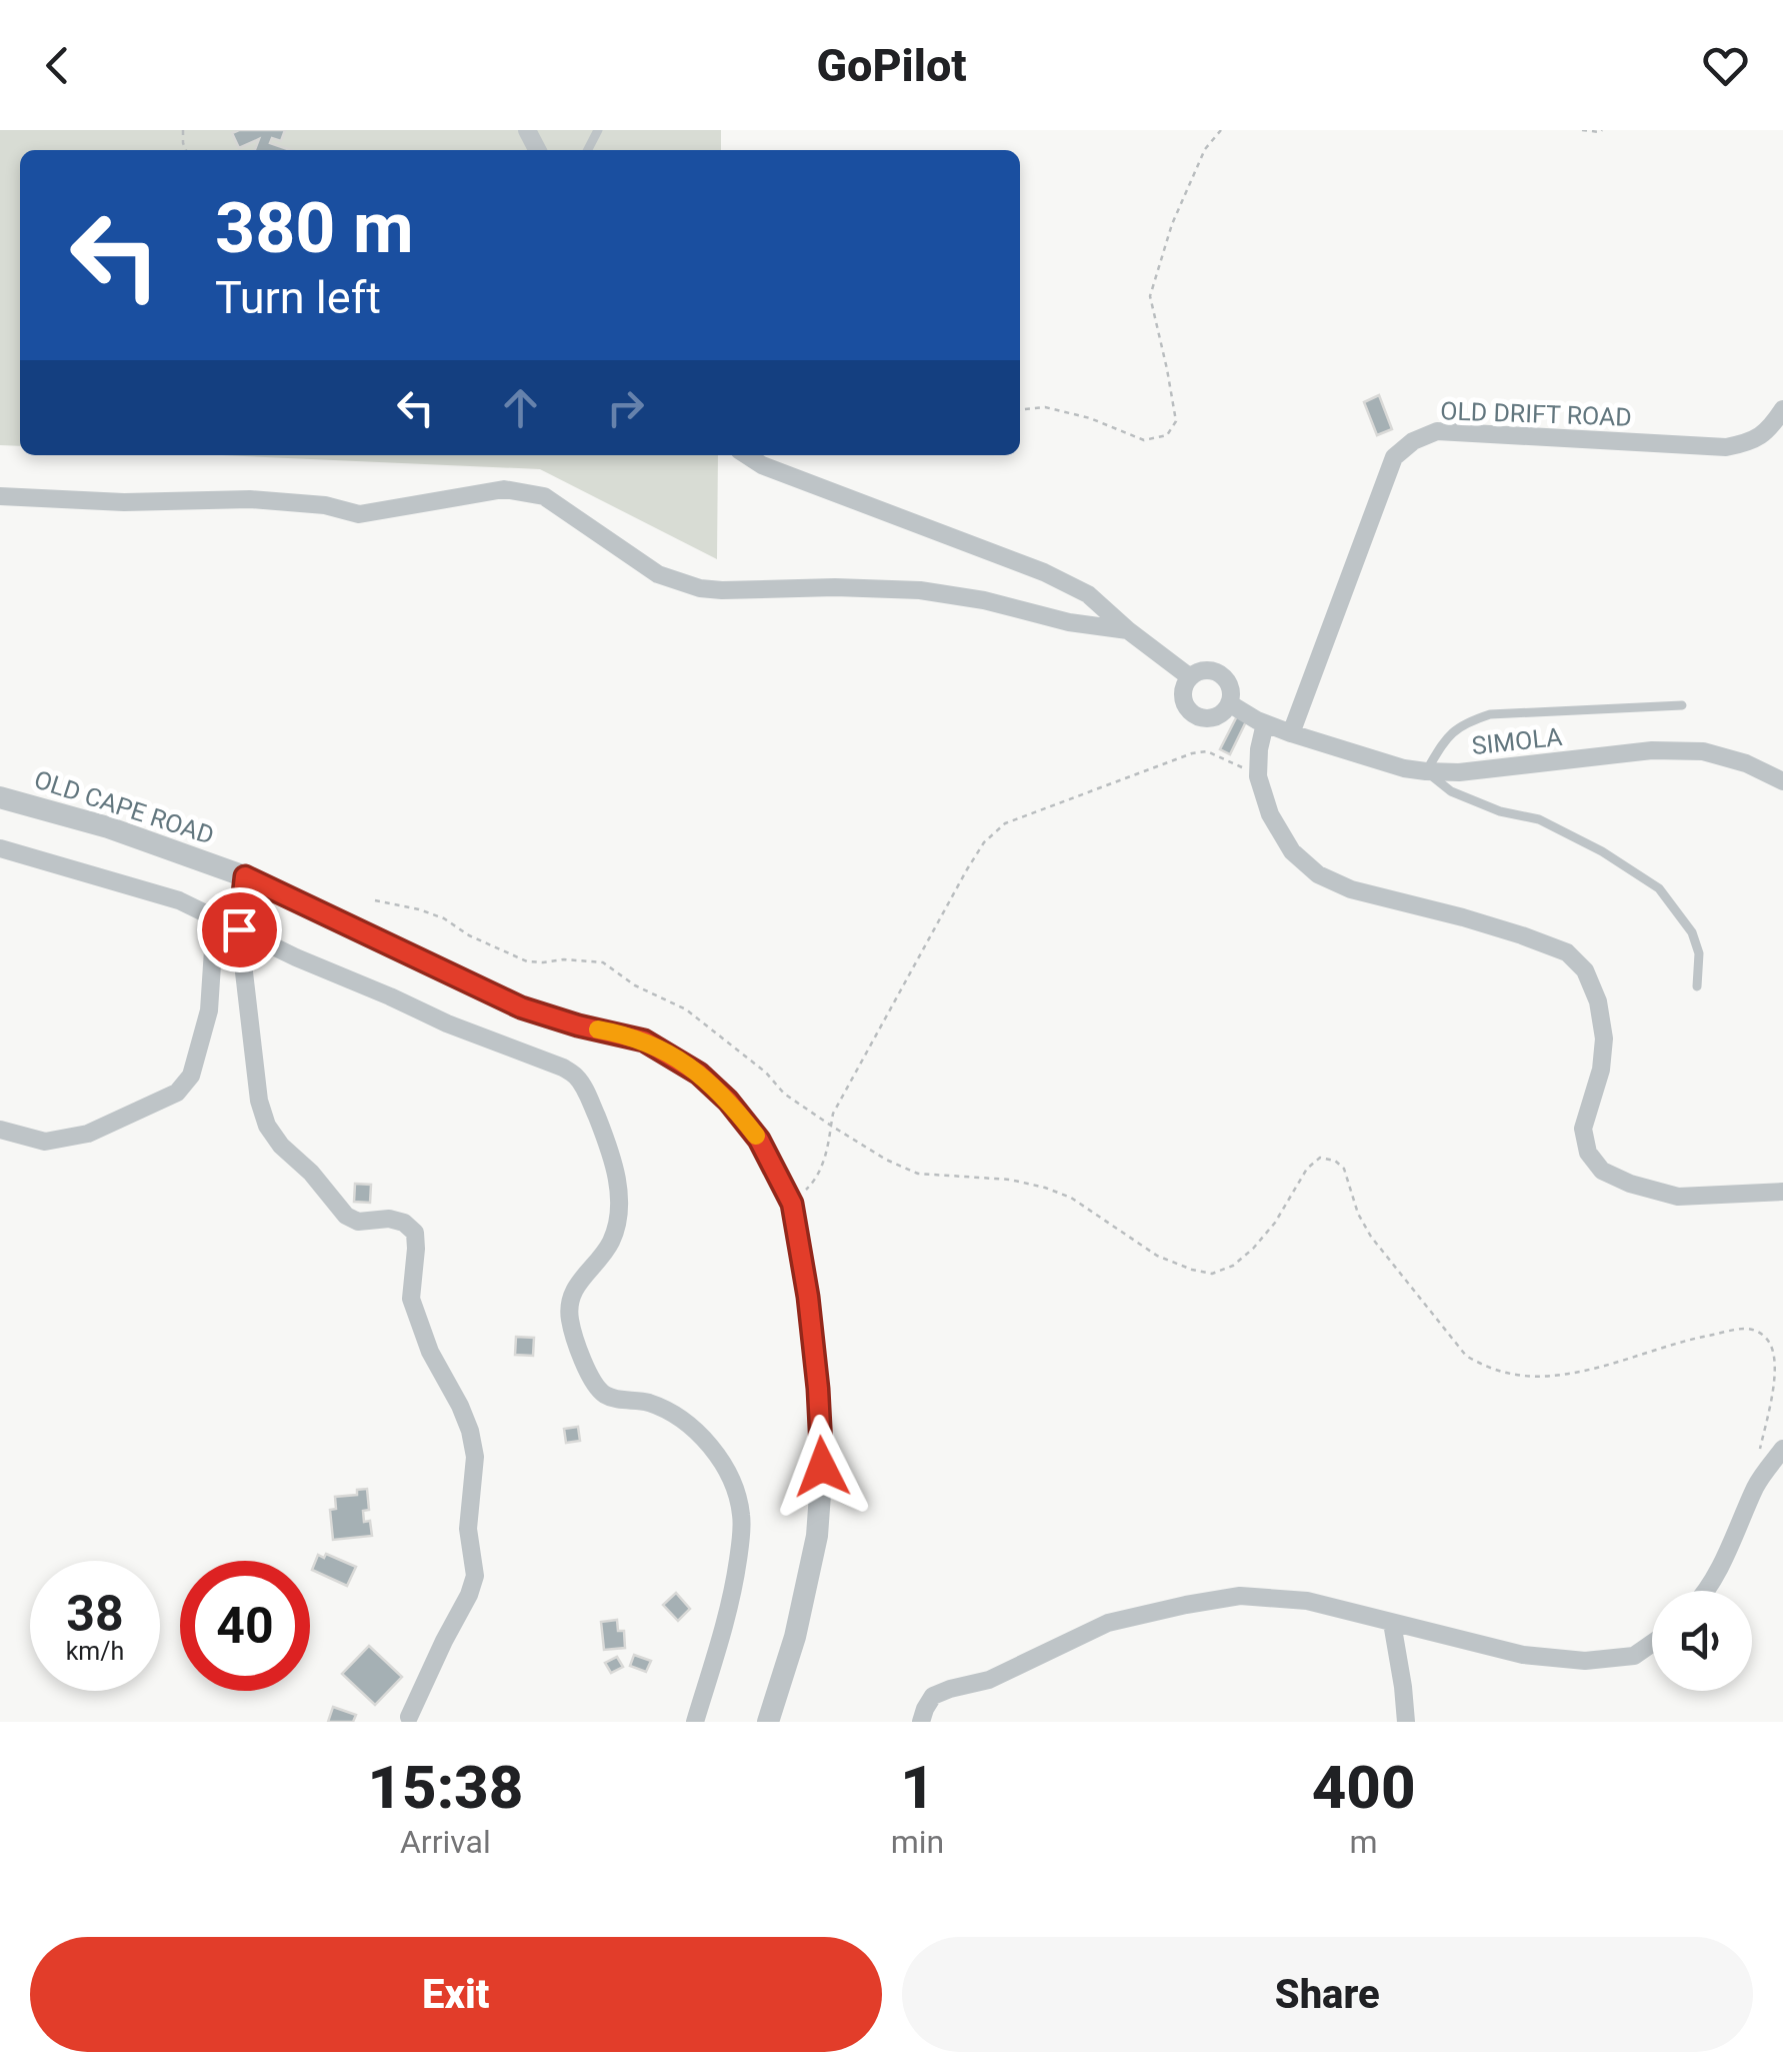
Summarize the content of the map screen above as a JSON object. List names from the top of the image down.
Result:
{
  "streets": {
    "street": ["OLD DRIFT ROAD", "SIMOLA", "OLD CAPE ROAD"]
  },
  "crossings": [
    ["OLD DRIFT ROAD", "SIMOLA"]
  ],
  "page": {
    "header": "GoPilot",
    "turn": ["380 m", "Turn left"],
    "speed": "38 km/h",
    "limit": "40",
    "eta": [
      "15:38",
      "Arrival",
      "1",
      "min",
      "400",
      "m"
    ],
    "buttons": ["Exit", "Share"]
  }
}
